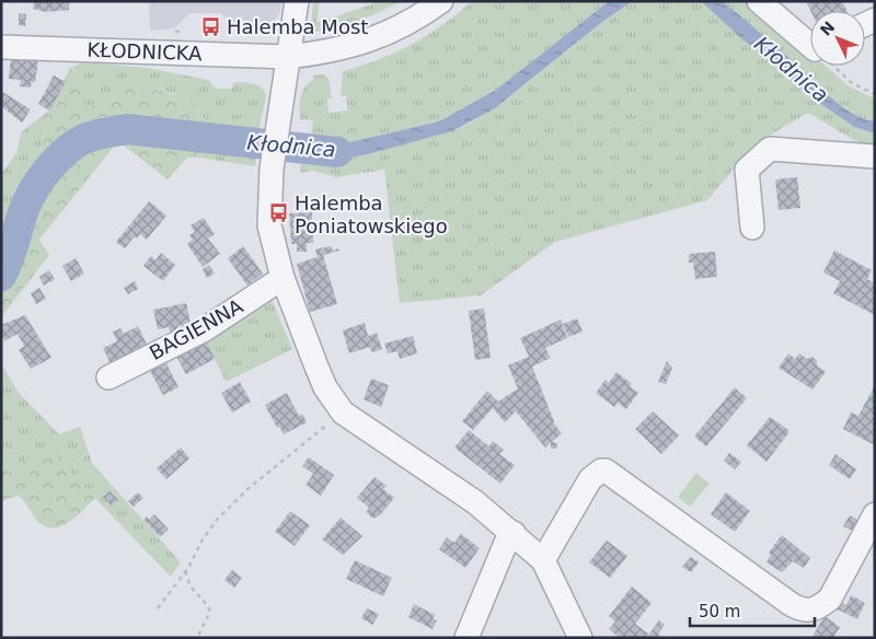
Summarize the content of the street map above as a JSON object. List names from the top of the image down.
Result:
{
  "streets": {
    "street": ["KŁODNICKA", "BAGIENNA"]
  },
  "water": ["Kłodnica"],
  "places": {
    "bus stop": ["Halemba Most", "Halemba Poniatowskiego"]
  },
  "scale_bar": "50 m",
  "north": "top left"
}
